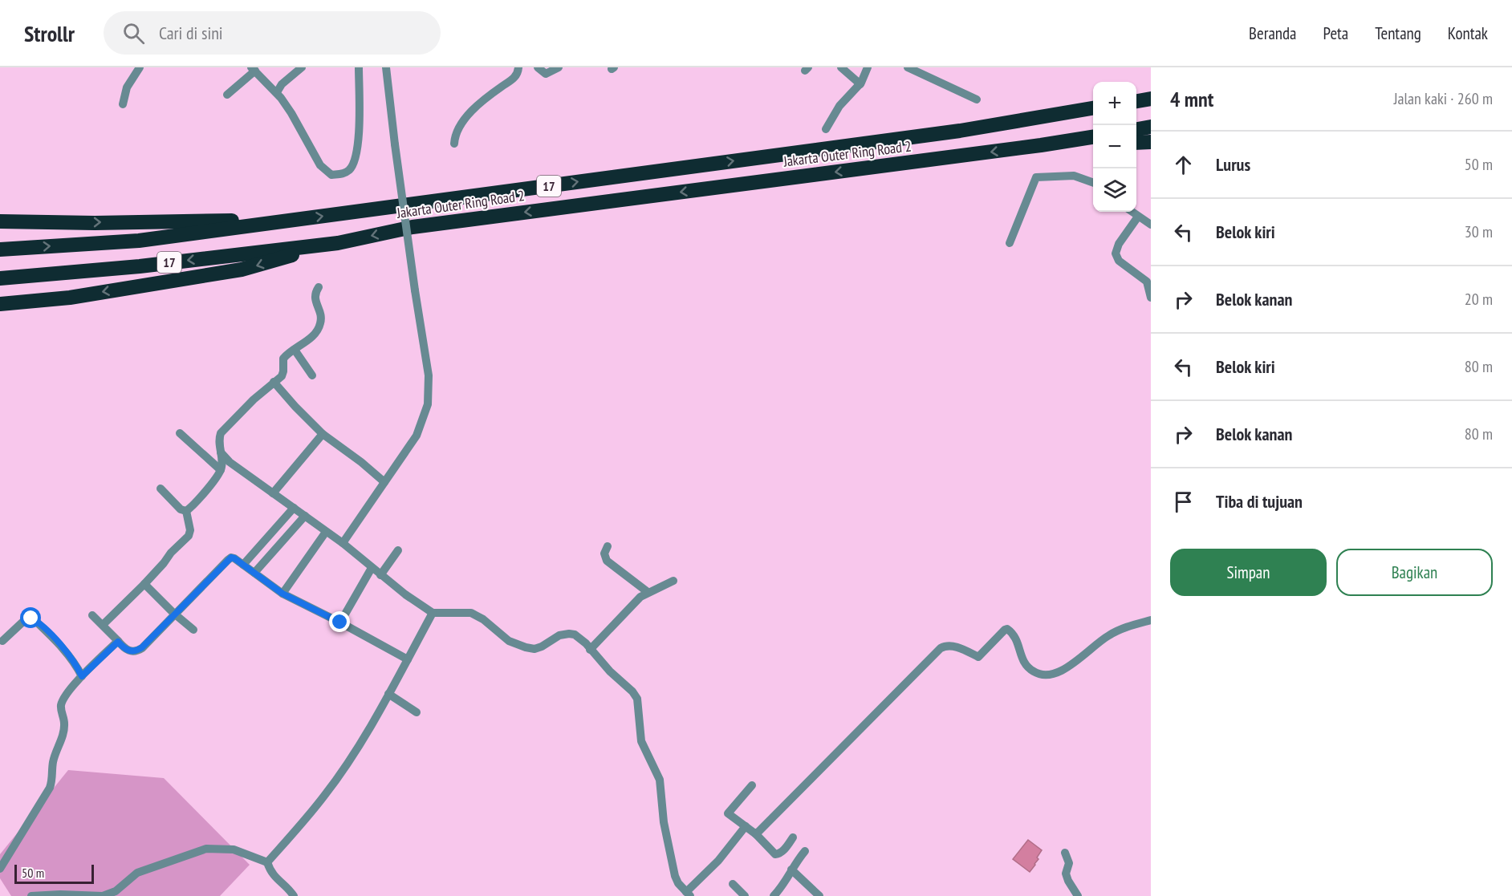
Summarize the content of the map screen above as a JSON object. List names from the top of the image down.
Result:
{
  "streets": {
    "highway": ["Jakarta Outer Ring Road 2", "17"]
  },
  "scale_bar": "50 m",
  "page": {
    "header": "Strollr",
    "search": "Cari di sini",
    "nav": [
      "Beranda",
      "Peta",
      "Tentang",
      "Kontak"
    ],
    "heading": ["4 mnt", "Jalan kaki · 260 m"],
    "map_buttons": ["+", "−"],
    "list": [
      ["Lurus", "50 m"],
      ["Belok kiri", "30 m"],
      ["Belok kanan", "20 m"],
      ["Belok kiri", "80 m"],
      ["Belok kanan", "80 m"],
      "Tiba di tujuan"
    ],
    "buttons": ["Simpan", "Bagikan"],
    "scale": "50 m"
  }
}
